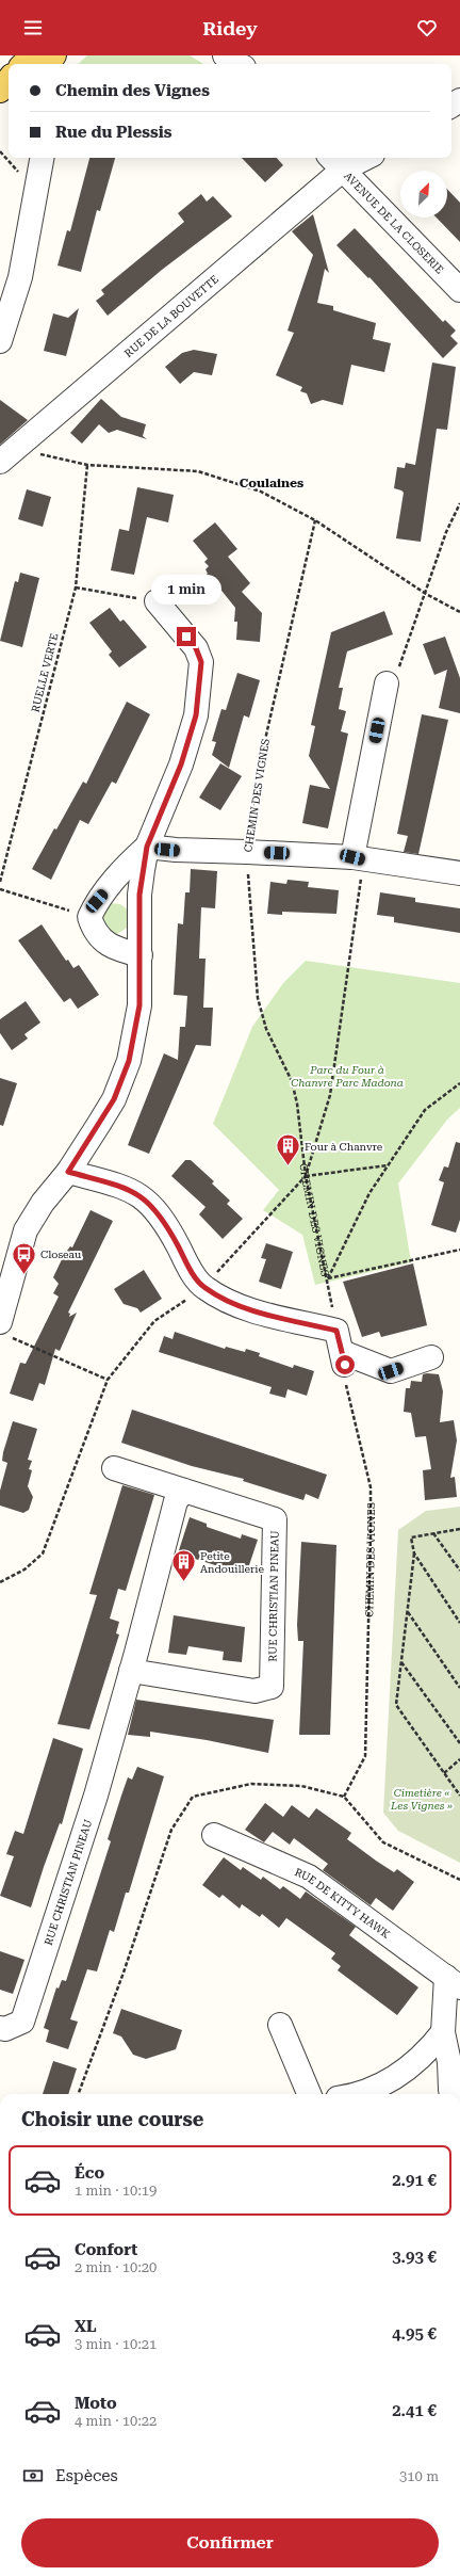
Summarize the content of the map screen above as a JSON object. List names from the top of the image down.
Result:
{
  "streets": {
    "street": [
      "AVENUE DE LA CLOSERIE",
      "RUE DE LA BOUVETTE",
      "RUE CHRISTIAN PINEAU",
      "RUE DE KITTY HAWK"
    ],
    "path": ["RUELLE VERTE", "CHEMIN DES VIGNES"]
  },
  "crossings": [
    ["AVENUE DE LA CLOSERIE", "RUE DE LA BOUVETTE"]
  ],
  "districts": ["Coulaines"],
  "parks": ["Parc du Four à Chanvre Parc Madona", "Cimetière « Les Vignes »"],
  "places": {
    "building": ["Four à Chanvre", "Petite Andouillerie"],
    "bus stop": ["Closeau"]
  },
  "north": "top right",
  "page": {
    "header": "Ridey",
    "banner": ["Chemin des Vignes", "Rue du Plessis"],
    "bubble": "1 min",
    "heading": "Choisir une course",
    "list": [
      {
        "name": "Éco",
        "note": "1 min · 10:19",
        "value": "2.91 €"
      },
      {
        "name": "Confort",
        "note": "2 min · 10:20",
        "value": "3.93 €"
      },
      {
        "name": "XL",
        "note": "3 min · 10:21",
        "value": "4.95 €"
      },
      {
        "name": "Moto",
        "note": "4 min · 10:22",
        "value": "2.41 €"
      }
    ],
    "pay": ["Espèces", "310 m"],
    "buttons": "Confirmer"
  }
}
